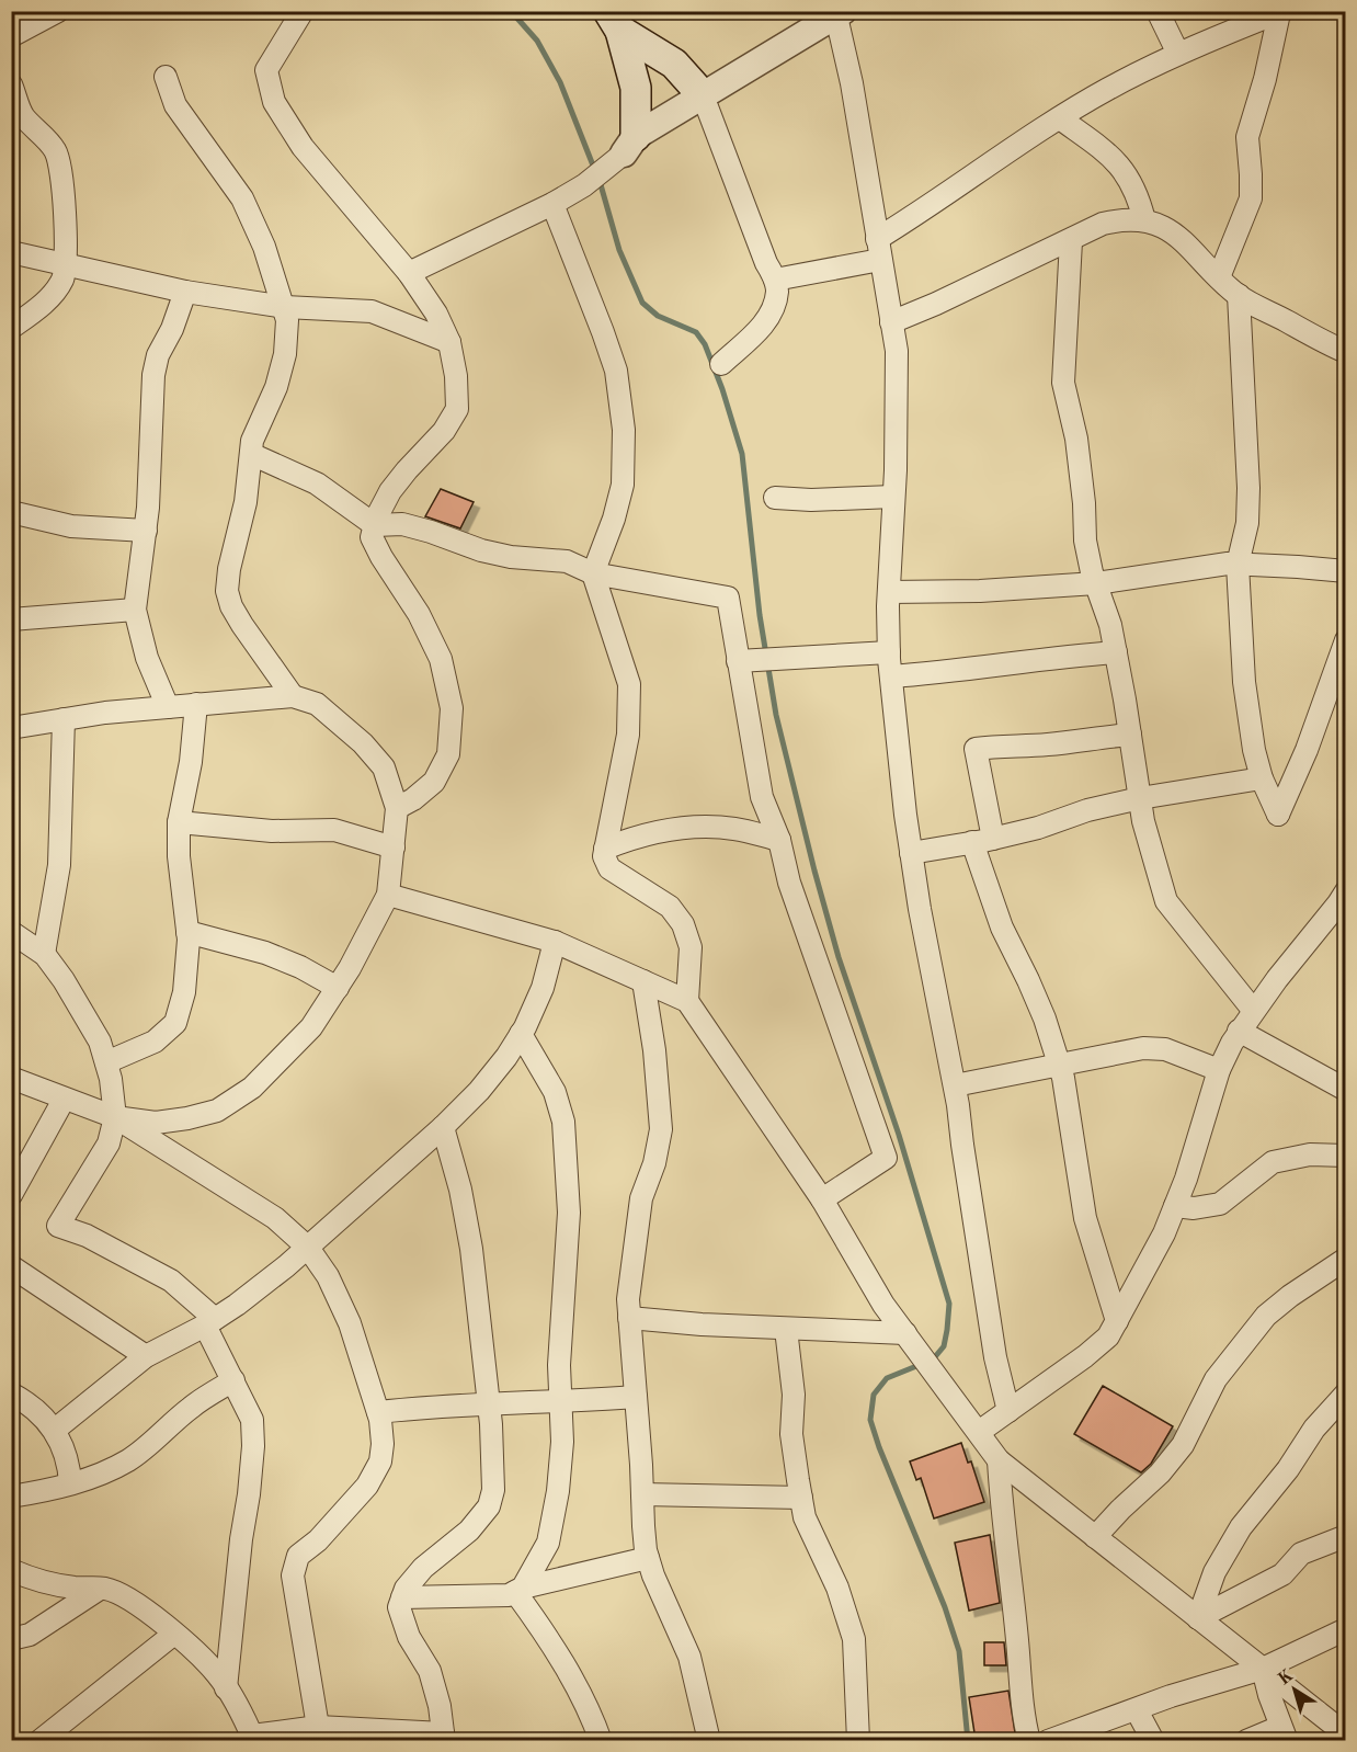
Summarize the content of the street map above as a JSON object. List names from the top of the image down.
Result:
{
  "north": "top left"
}
